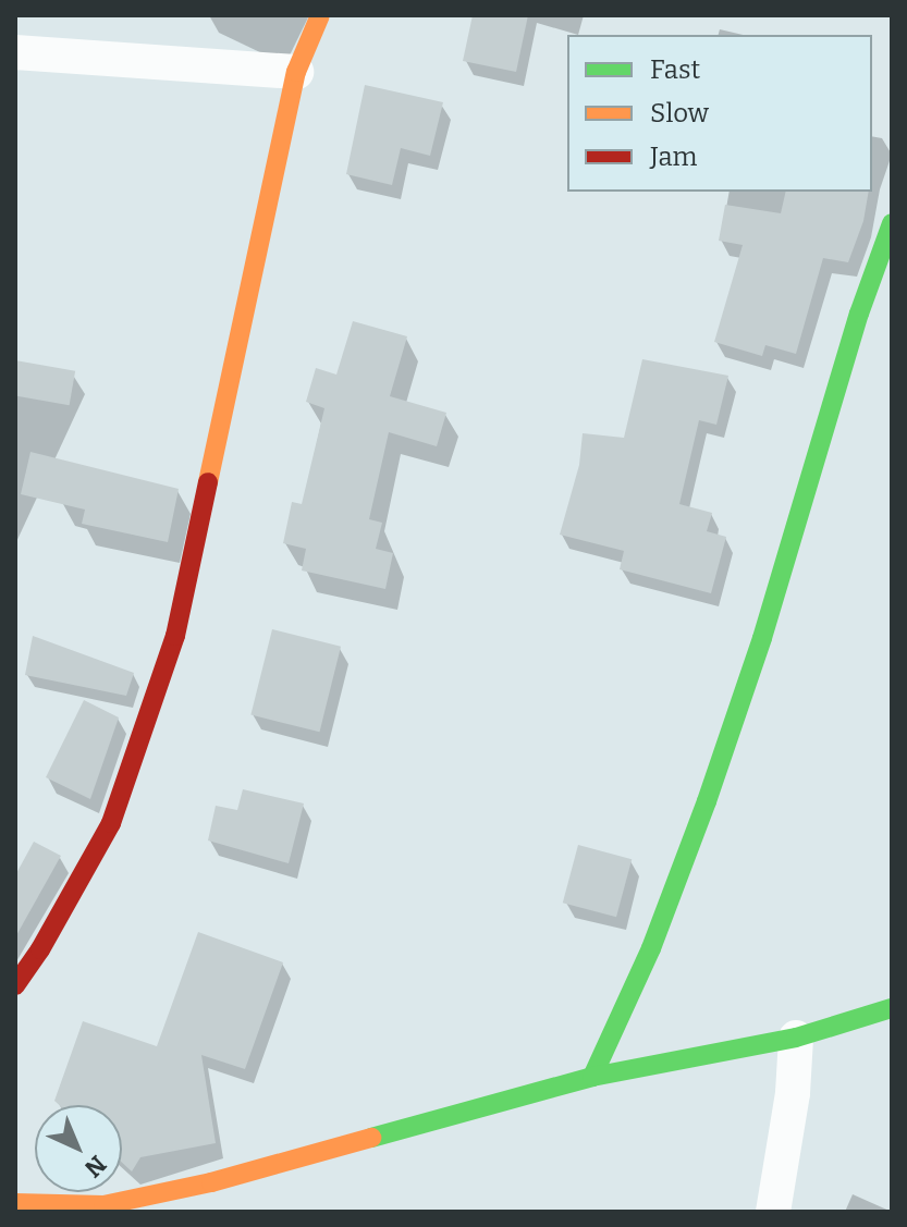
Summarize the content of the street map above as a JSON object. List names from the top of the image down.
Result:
{
  "legend": ["Fast", "Slow", "Jam"],
  "north": "bottom right"
}
